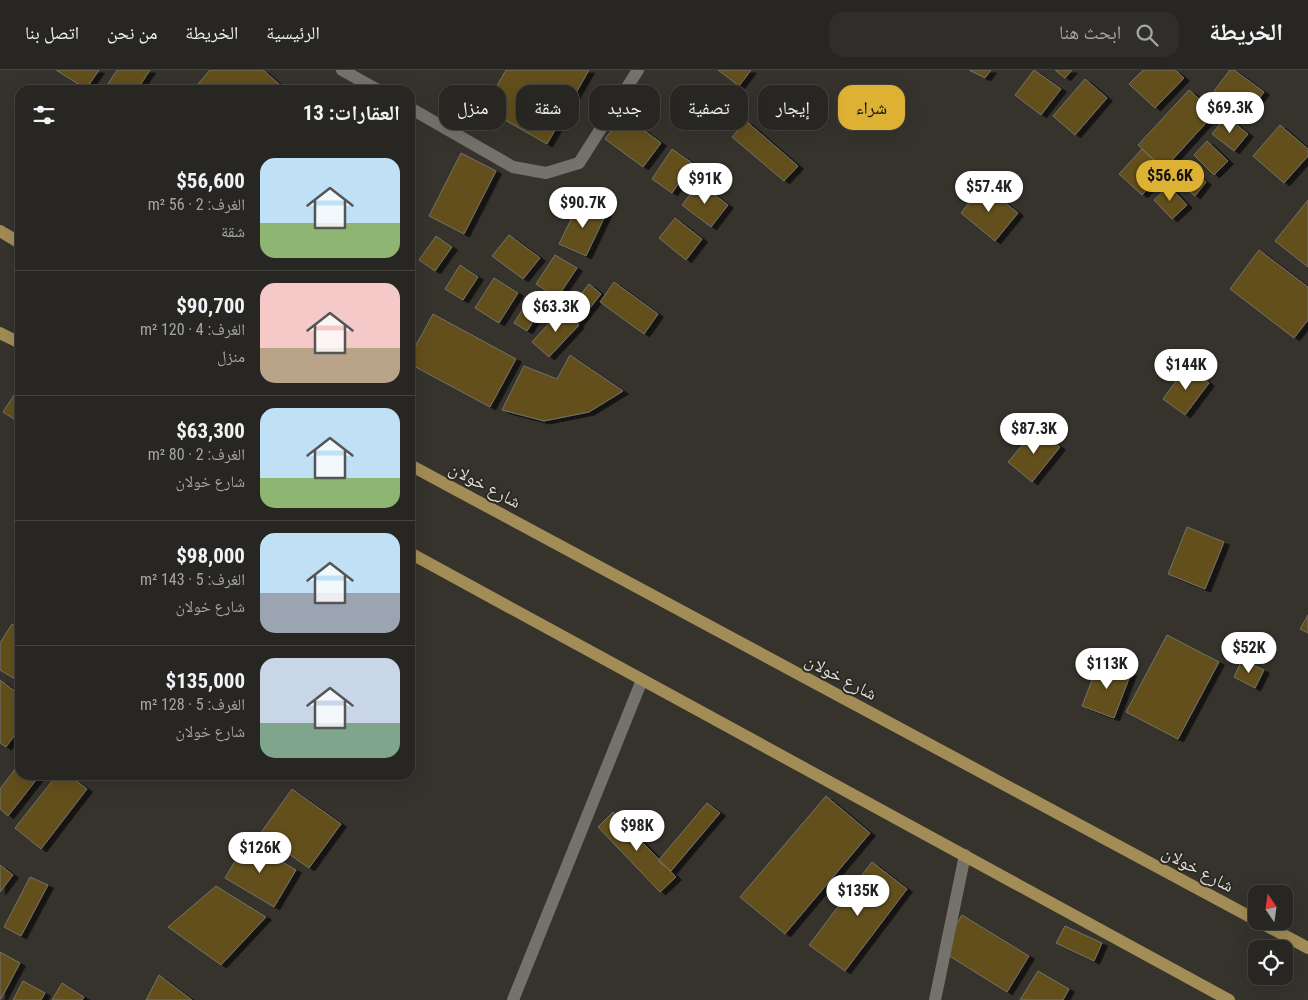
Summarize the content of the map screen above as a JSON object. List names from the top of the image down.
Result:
{
  "streets": {
    "main road": ["شارع خولان"]
  },
  "north": "top",
  "page": {
    "header": "الخريطة",
    "search": "ابحث هنا",
    "nav": [
      "الرئيسية",
      "الخريطة",
      "من نحن",
      "اتصل بنا"
    ],
    "chip": [
      "شراء",
      "إيجار",
      "تصفية",
      "جديد",
      "شقة",
      "منزل"
    ],
    "heading": "العقارات: 13",
    "price": [
      "$69.3K",
      "$56.6K",
      "$91K",
      "$57.4K",
      "$90.7K",
      "$63.3K",
      "$144K",
      "$87.3K",
      "$52K",
      "$113K",
      "$98K",
      "$126K",
      "$135K"
    ],
    "list": [
      {
        "name": "$56,600",
        "note": "الغرف: 2 · 56 m² · شقة"
      },
      {
        "name": "$90,700",
        "note": "الغرف: 4 · 120 m² · منزل"
      },
      {
        "name": "$63,300",
        "note": "الغرف: 2 · 80 m² · شارع خولان"
      },
      {
        "name": "$98,000",
        "note": "الغرف: 5 · 143 m² · شارع خولان"
      },
      {
        "name": "$135,000",
        "note": "الغرف: 5 · 128 m² · شارع خولان"
      }
    ]
  }
}
